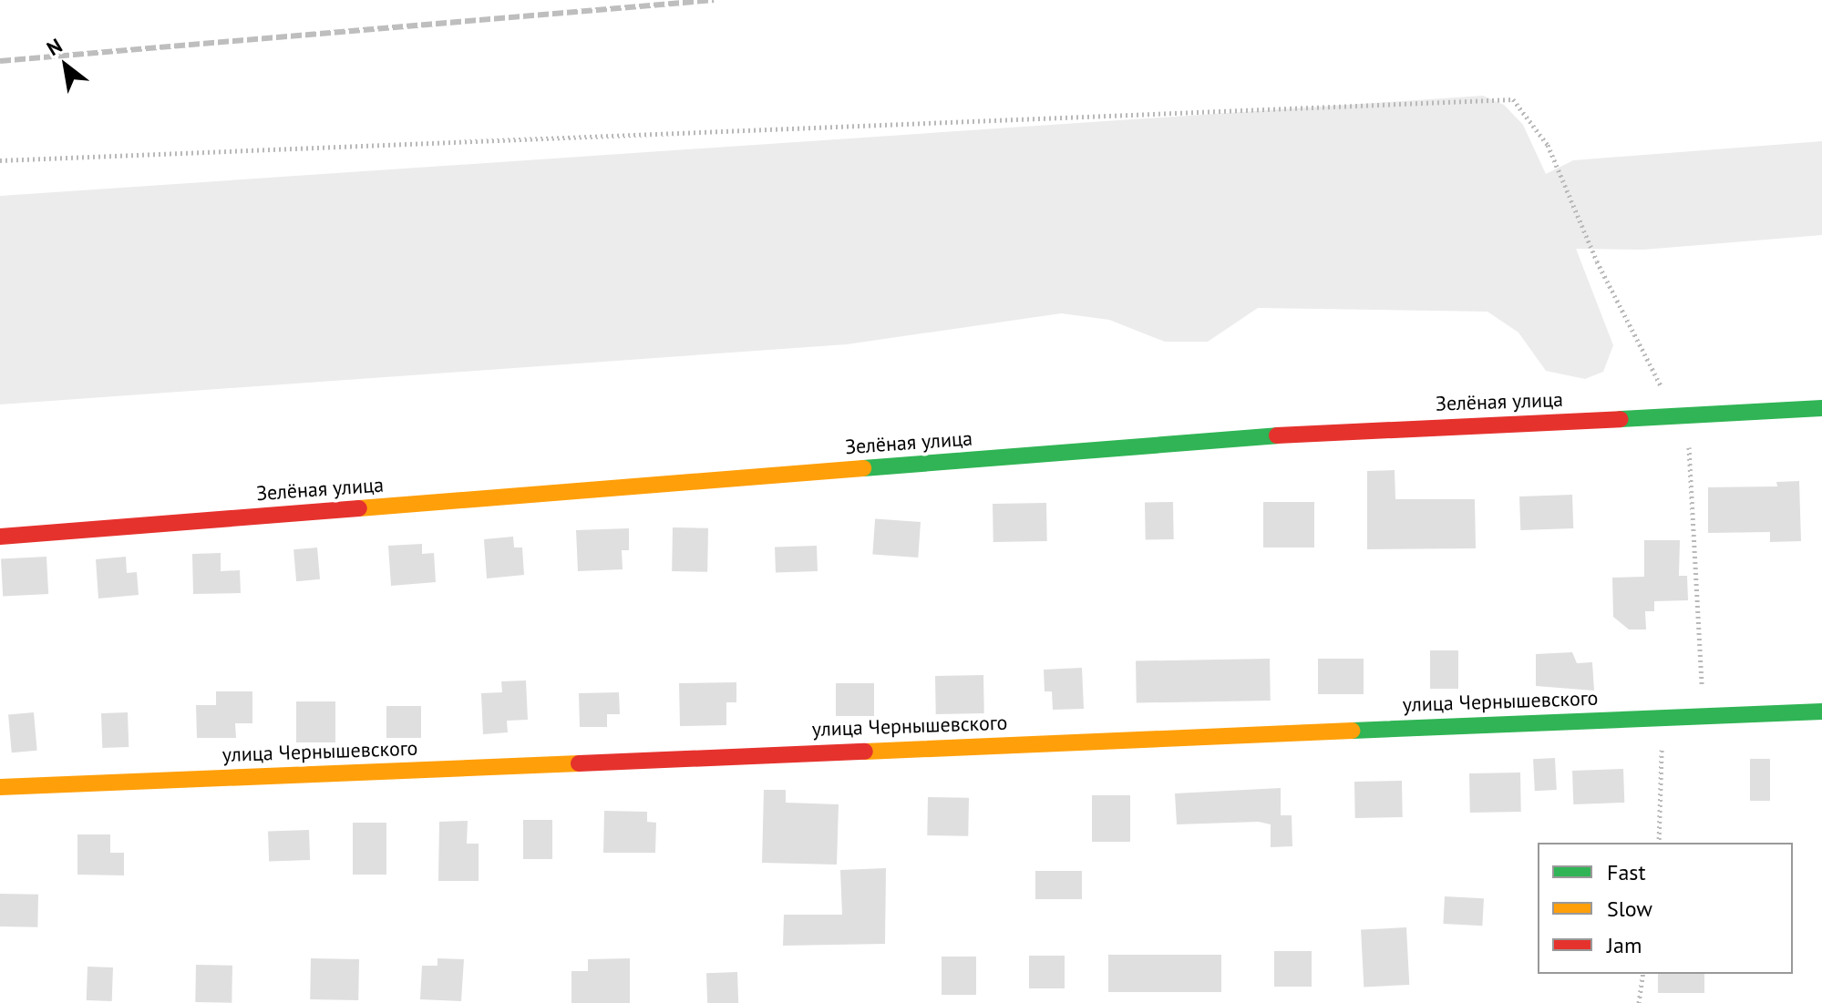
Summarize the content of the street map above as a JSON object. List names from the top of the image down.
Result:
{
  "streets": {
    "street": ["Зелёная улица", "улица Чернышевского"]
  },
  "legend": ["Fast", "Slow", "Jam"],
  "north": "top left"
}
